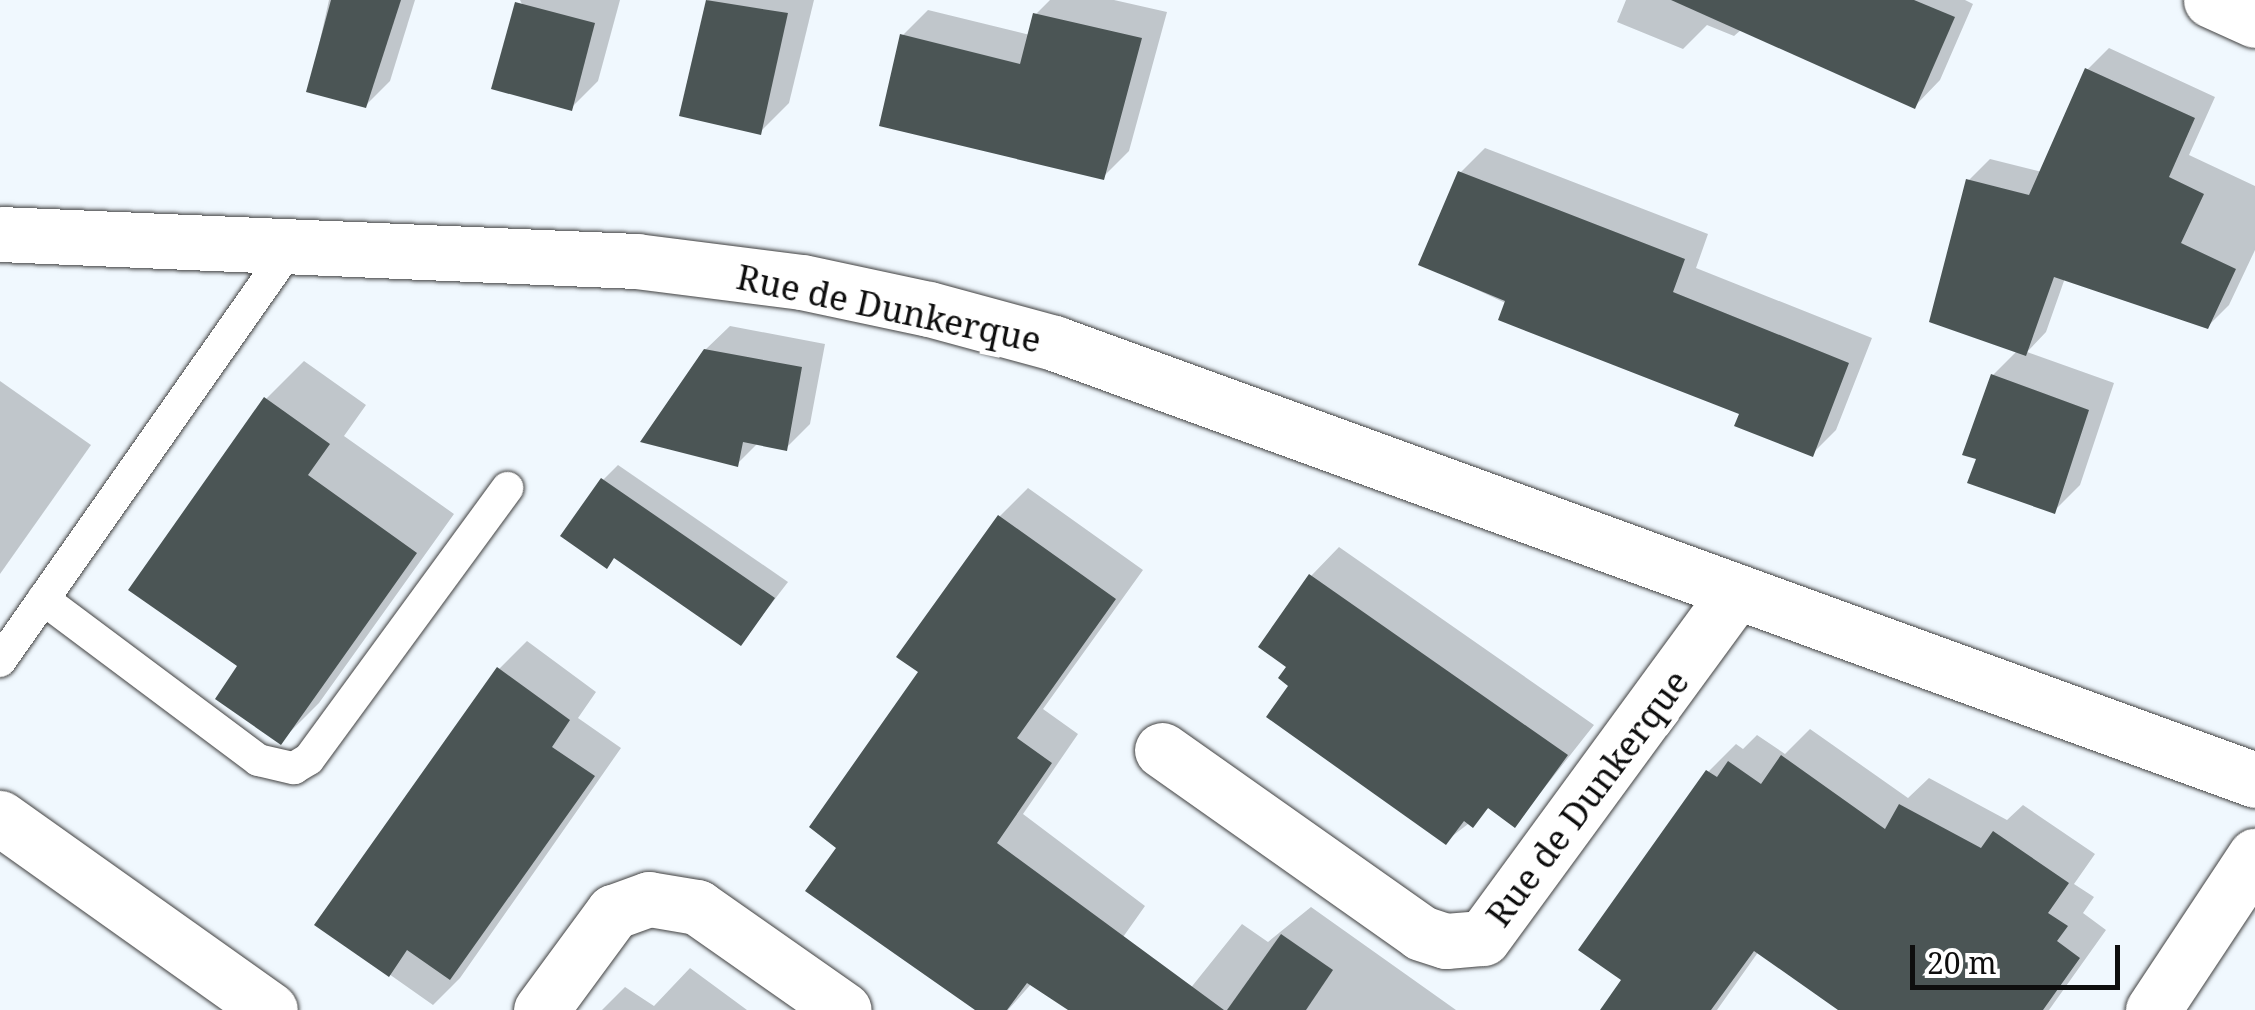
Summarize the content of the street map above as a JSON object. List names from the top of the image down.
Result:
{
  "streets": {
    "street": ["Rue de Dunkerque"]
  },
  "scale_bar": "20 m"
}
